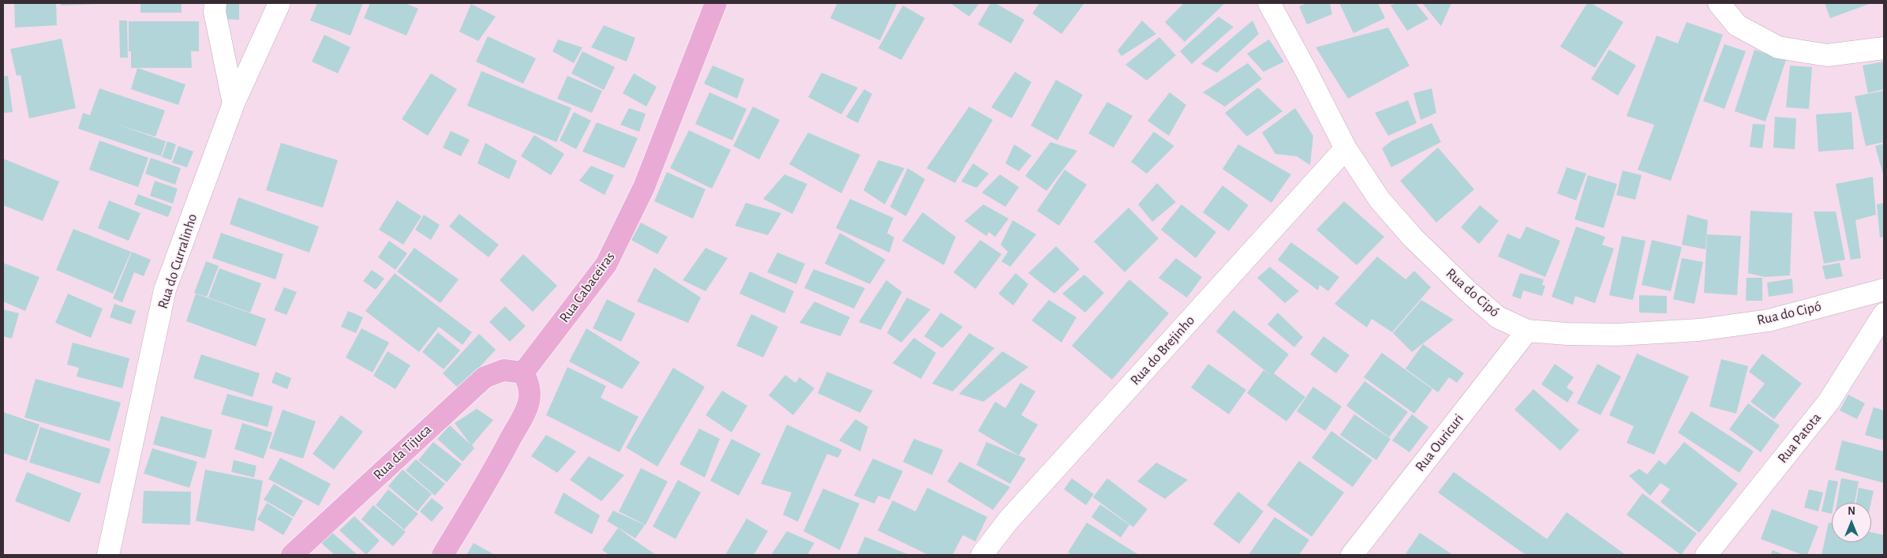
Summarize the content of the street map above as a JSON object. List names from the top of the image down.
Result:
{
  "streets": {
    "main road": ["Rua Cabaceiras", "Rua da Tijuca"],
    "street": [
      "Rua do Curralinho",
      "Rua do Cipó",
      "Rua do Brejinho",
      "Rua Patota",
      "Rua Ouricuri"
    ]
  },
  "crossings": [
    ["Rua Cabaceiras", "Rua da Tijuca"],
    ["Rua do Cipó", "Rua do Brejinho"],
    ["Rua do Cipó", "Rua Ouricuri"]
  ],
  "north": "top"
}
